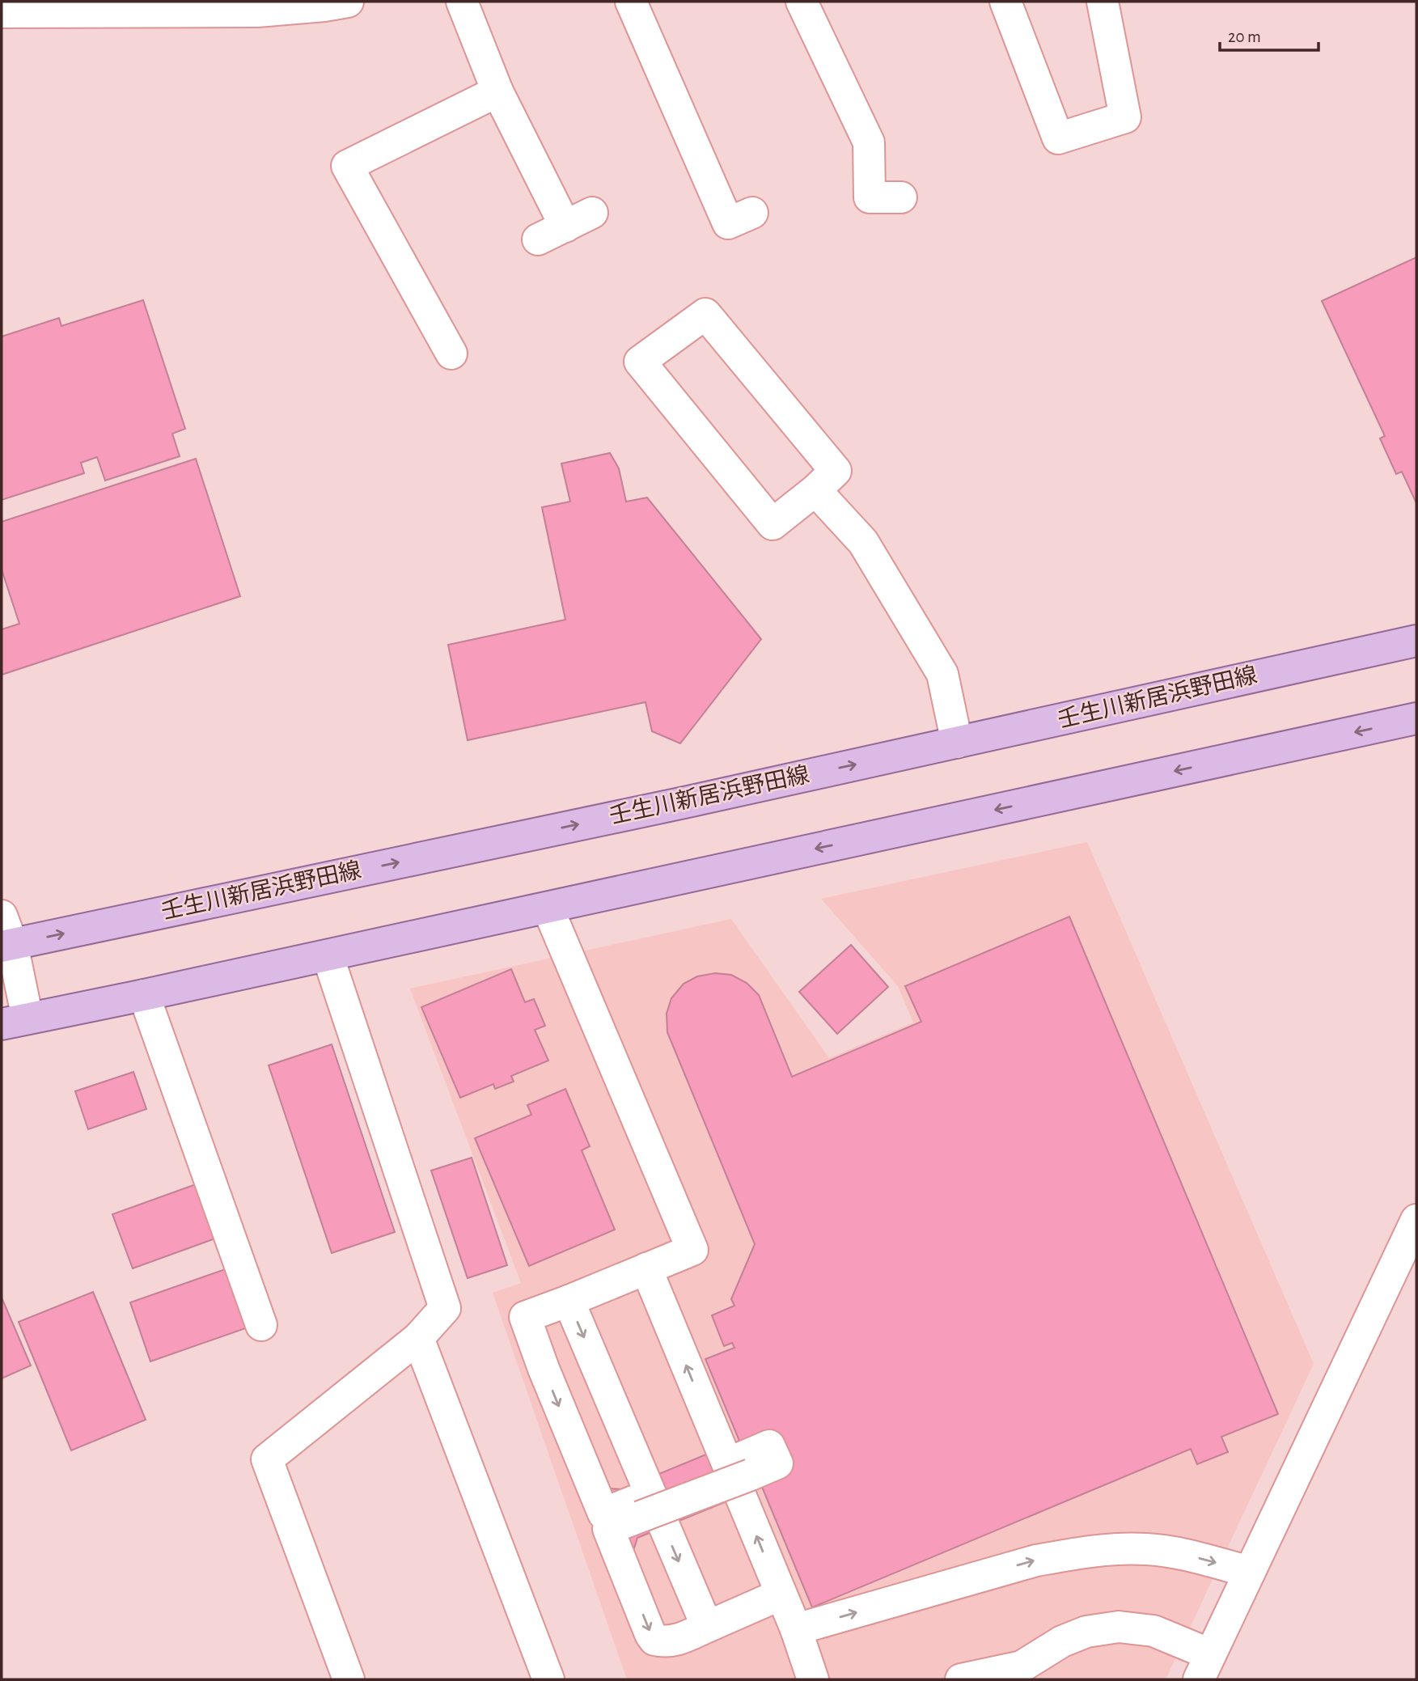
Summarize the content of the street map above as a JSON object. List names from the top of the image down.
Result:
{
  "streets": {
    "main road": ["壬生川新居浜野田線"]
  },
  "scale_bar": "20 m"
}
